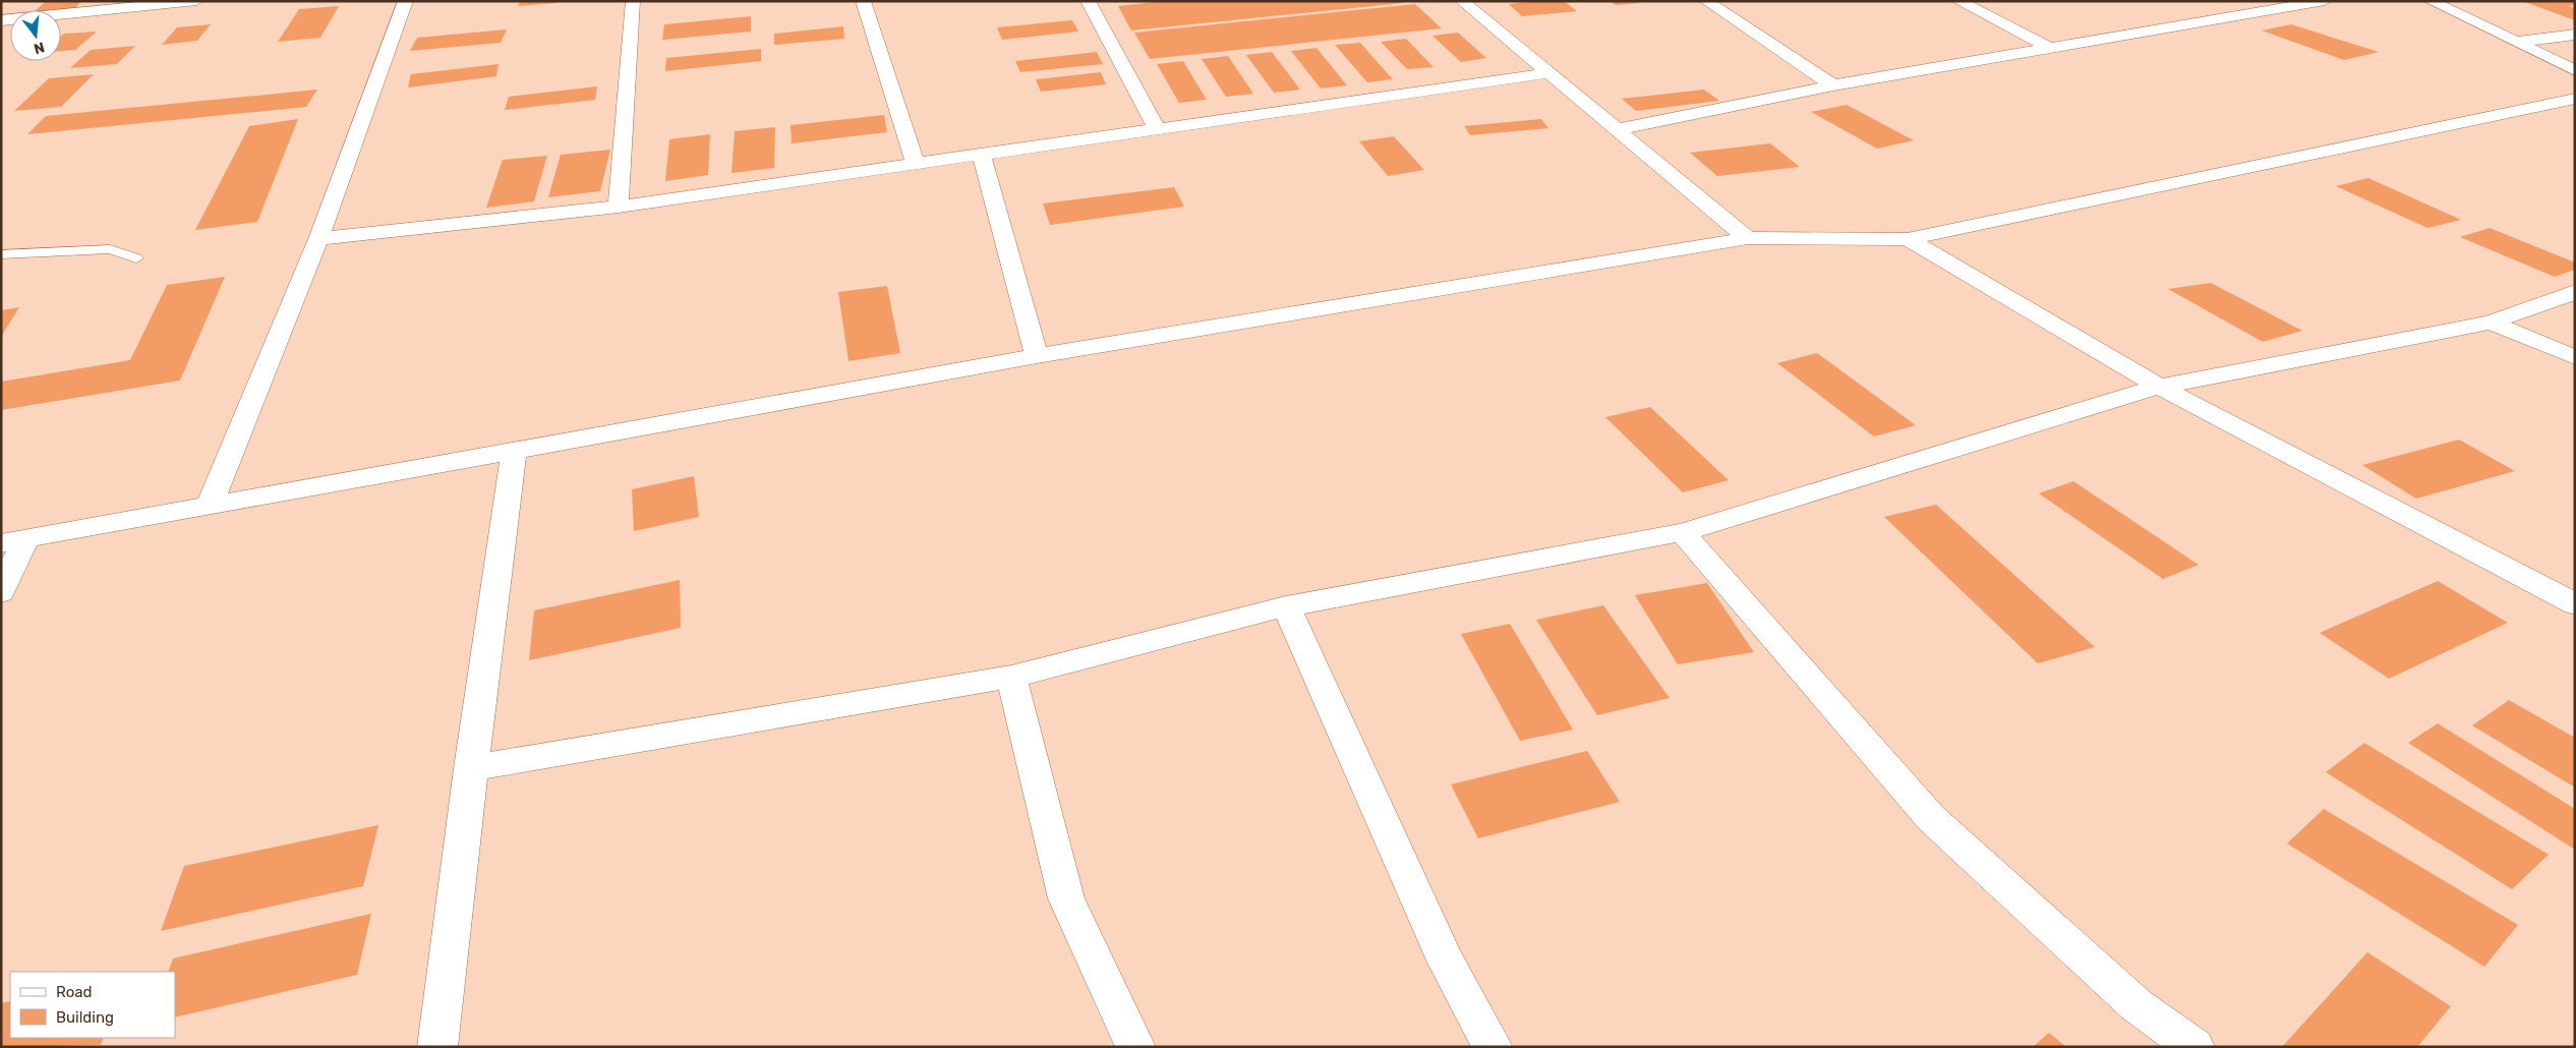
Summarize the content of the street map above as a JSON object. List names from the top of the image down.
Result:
{
  "legend": ["Road", "Building"],
  "north": "bottom"
}
